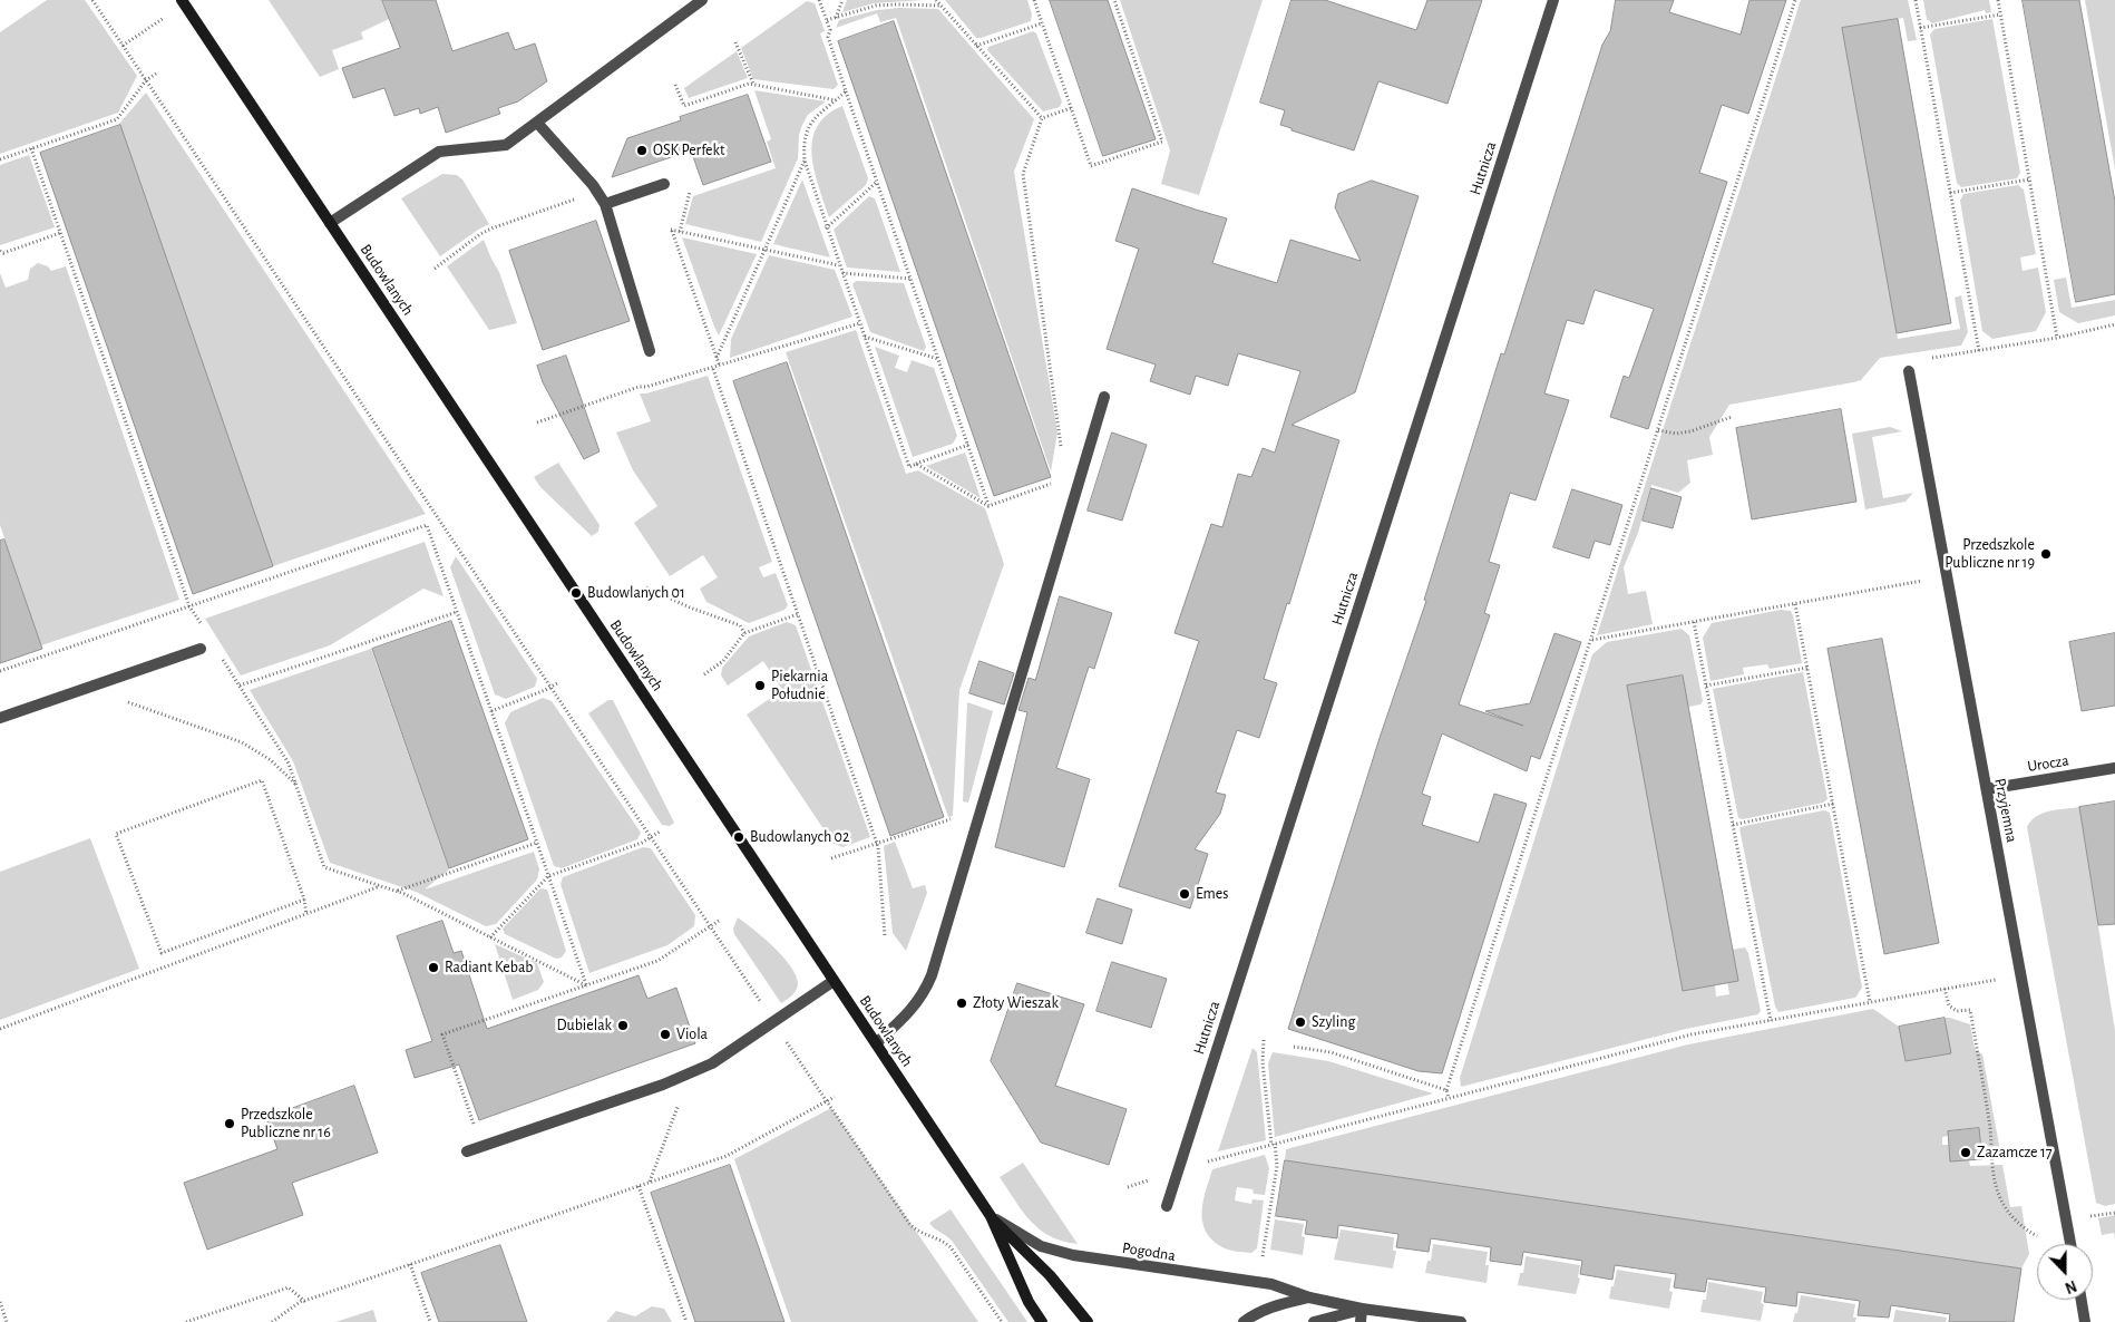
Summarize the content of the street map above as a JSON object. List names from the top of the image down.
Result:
{
  "streets": {
    "street": [
      "Hutnicza",
      "Budowlanych",
      "Urocza",
      "Przyjemna",
      "Pogodna"
    ]
  },
  "crossings": [
    ["Budowlanych", "Pogodna"],
    ["Urocza", "Przyjemna"]
  ],
  "places": [
    "OSK Perfekt",
    "Przedszkole Publiczne nr 19",
    "Budowlanych 01",
    "Piekarnia Południe",
    "Budowlanych 02",
    "Emes",
    "Radiant Kebab",
    "Złoty Wieszak",
    "Szyling",
    "Dubielak",
    "Viola",
    "Przedszkole Publiczne nr 16",
    "Zazamcze 17"
  ],
  "north": "bottom"
}
